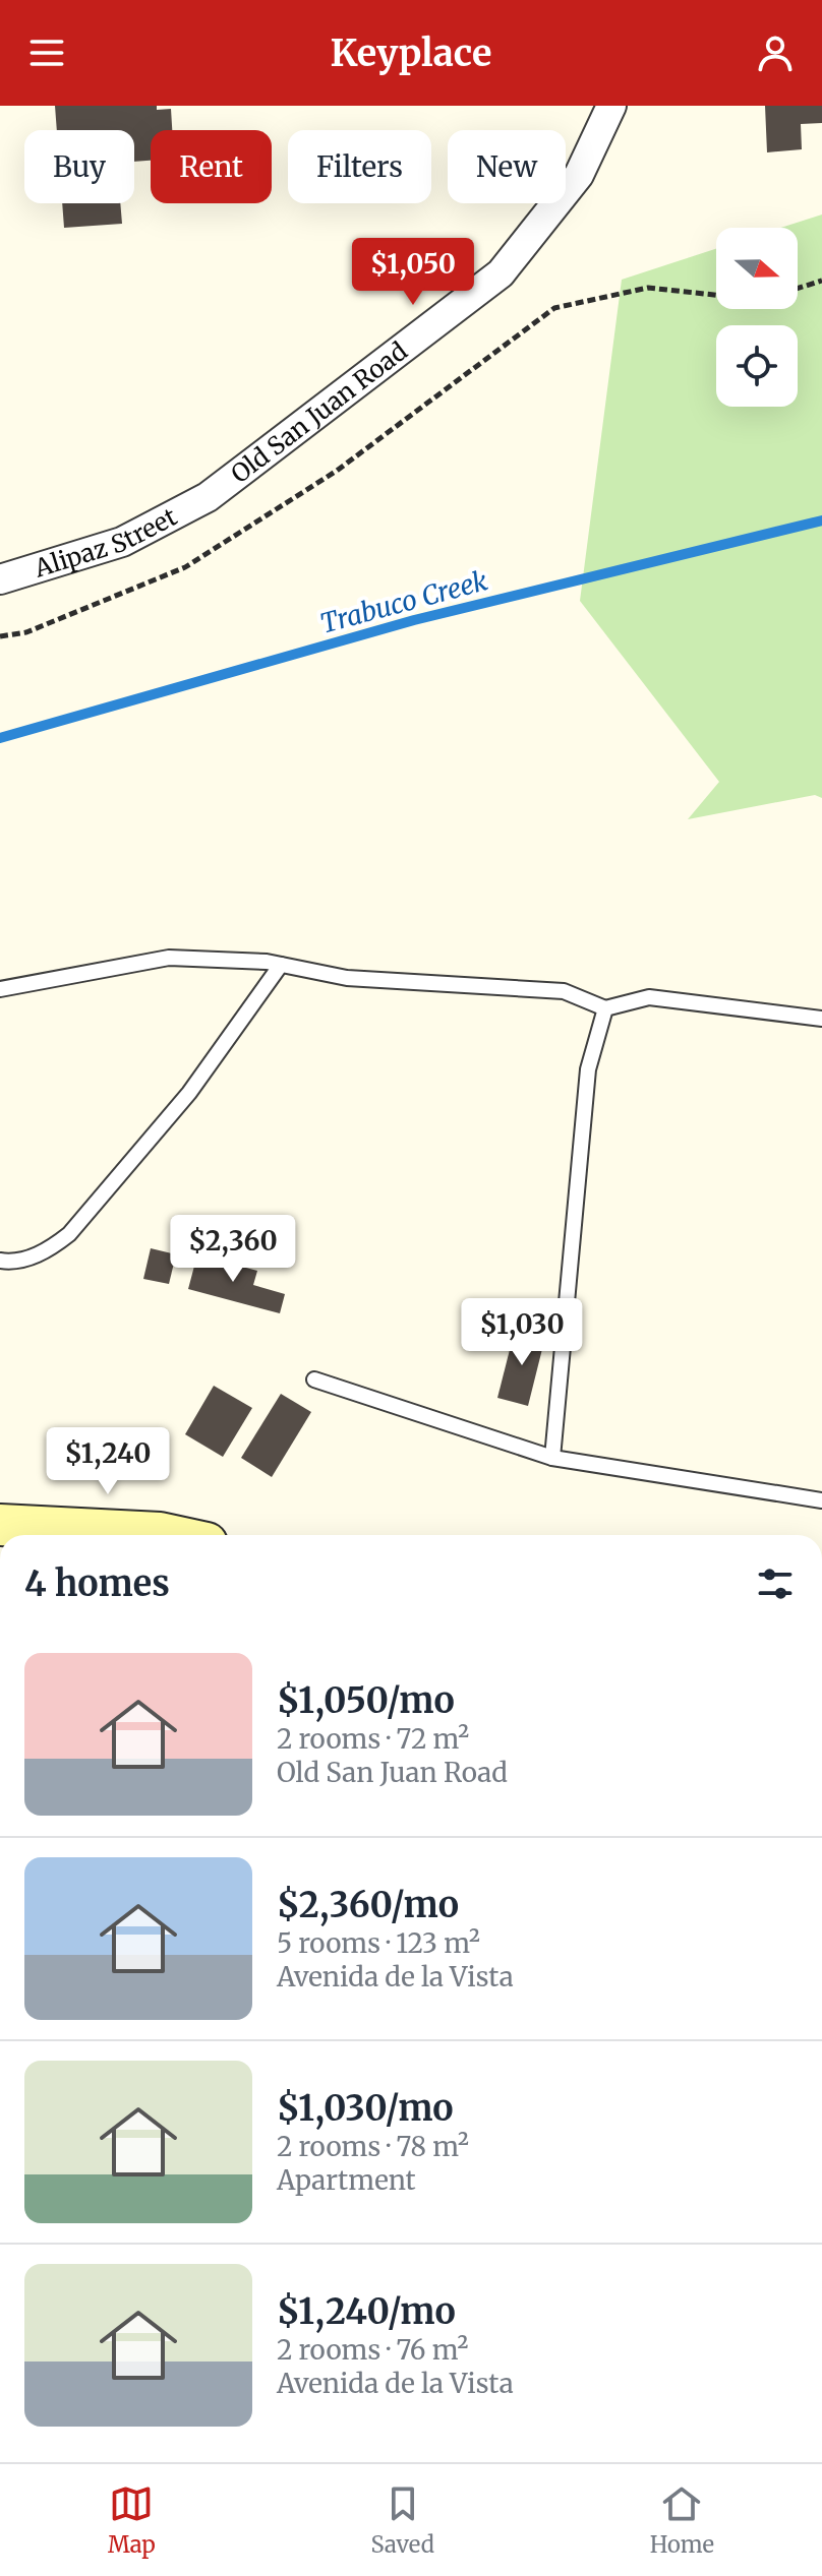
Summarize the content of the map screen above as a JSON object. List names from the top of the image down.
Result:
{
  "streets": {
    "street": ["Old San Juan Road", "Alipaz Street"]
  },
  "crossings": [
    ["Old San Juan Road", "Alipaz Street"]
  ],
  "water": ["Trabuco Creek"],
  "north": "right",
  "page": {
    "header": "Keyplace",
    "chip": [
      "Buy",
      "Rent",
      "Filters",
      "New"
    ],
    "price": [
      "$1,050",
      "$2,360",
      "$1,030",
      "$1,240"
    ],
    "heading": "4 homes",
    "list": [
      {
        "name": "$1,050/mo",
        "note": "2 rooms · 72 m² · Old San Juan Road"
      },
      {
        "name": "$2,360/mo",
        "note": "5 rooms · 123 m² · Avenida de la Vista"
      },
      {
        "name": "$1,030/mo",
        "note": "2 rooms · 78 m² · Apartment"
      },
      {
        "name": "$1,240/mo",
        "note": "2 rooms · 76 m² · Avenida de la Vista"
      }
    ],
    "tabs": ["Map", "Saved", "Home"]
  }
}
